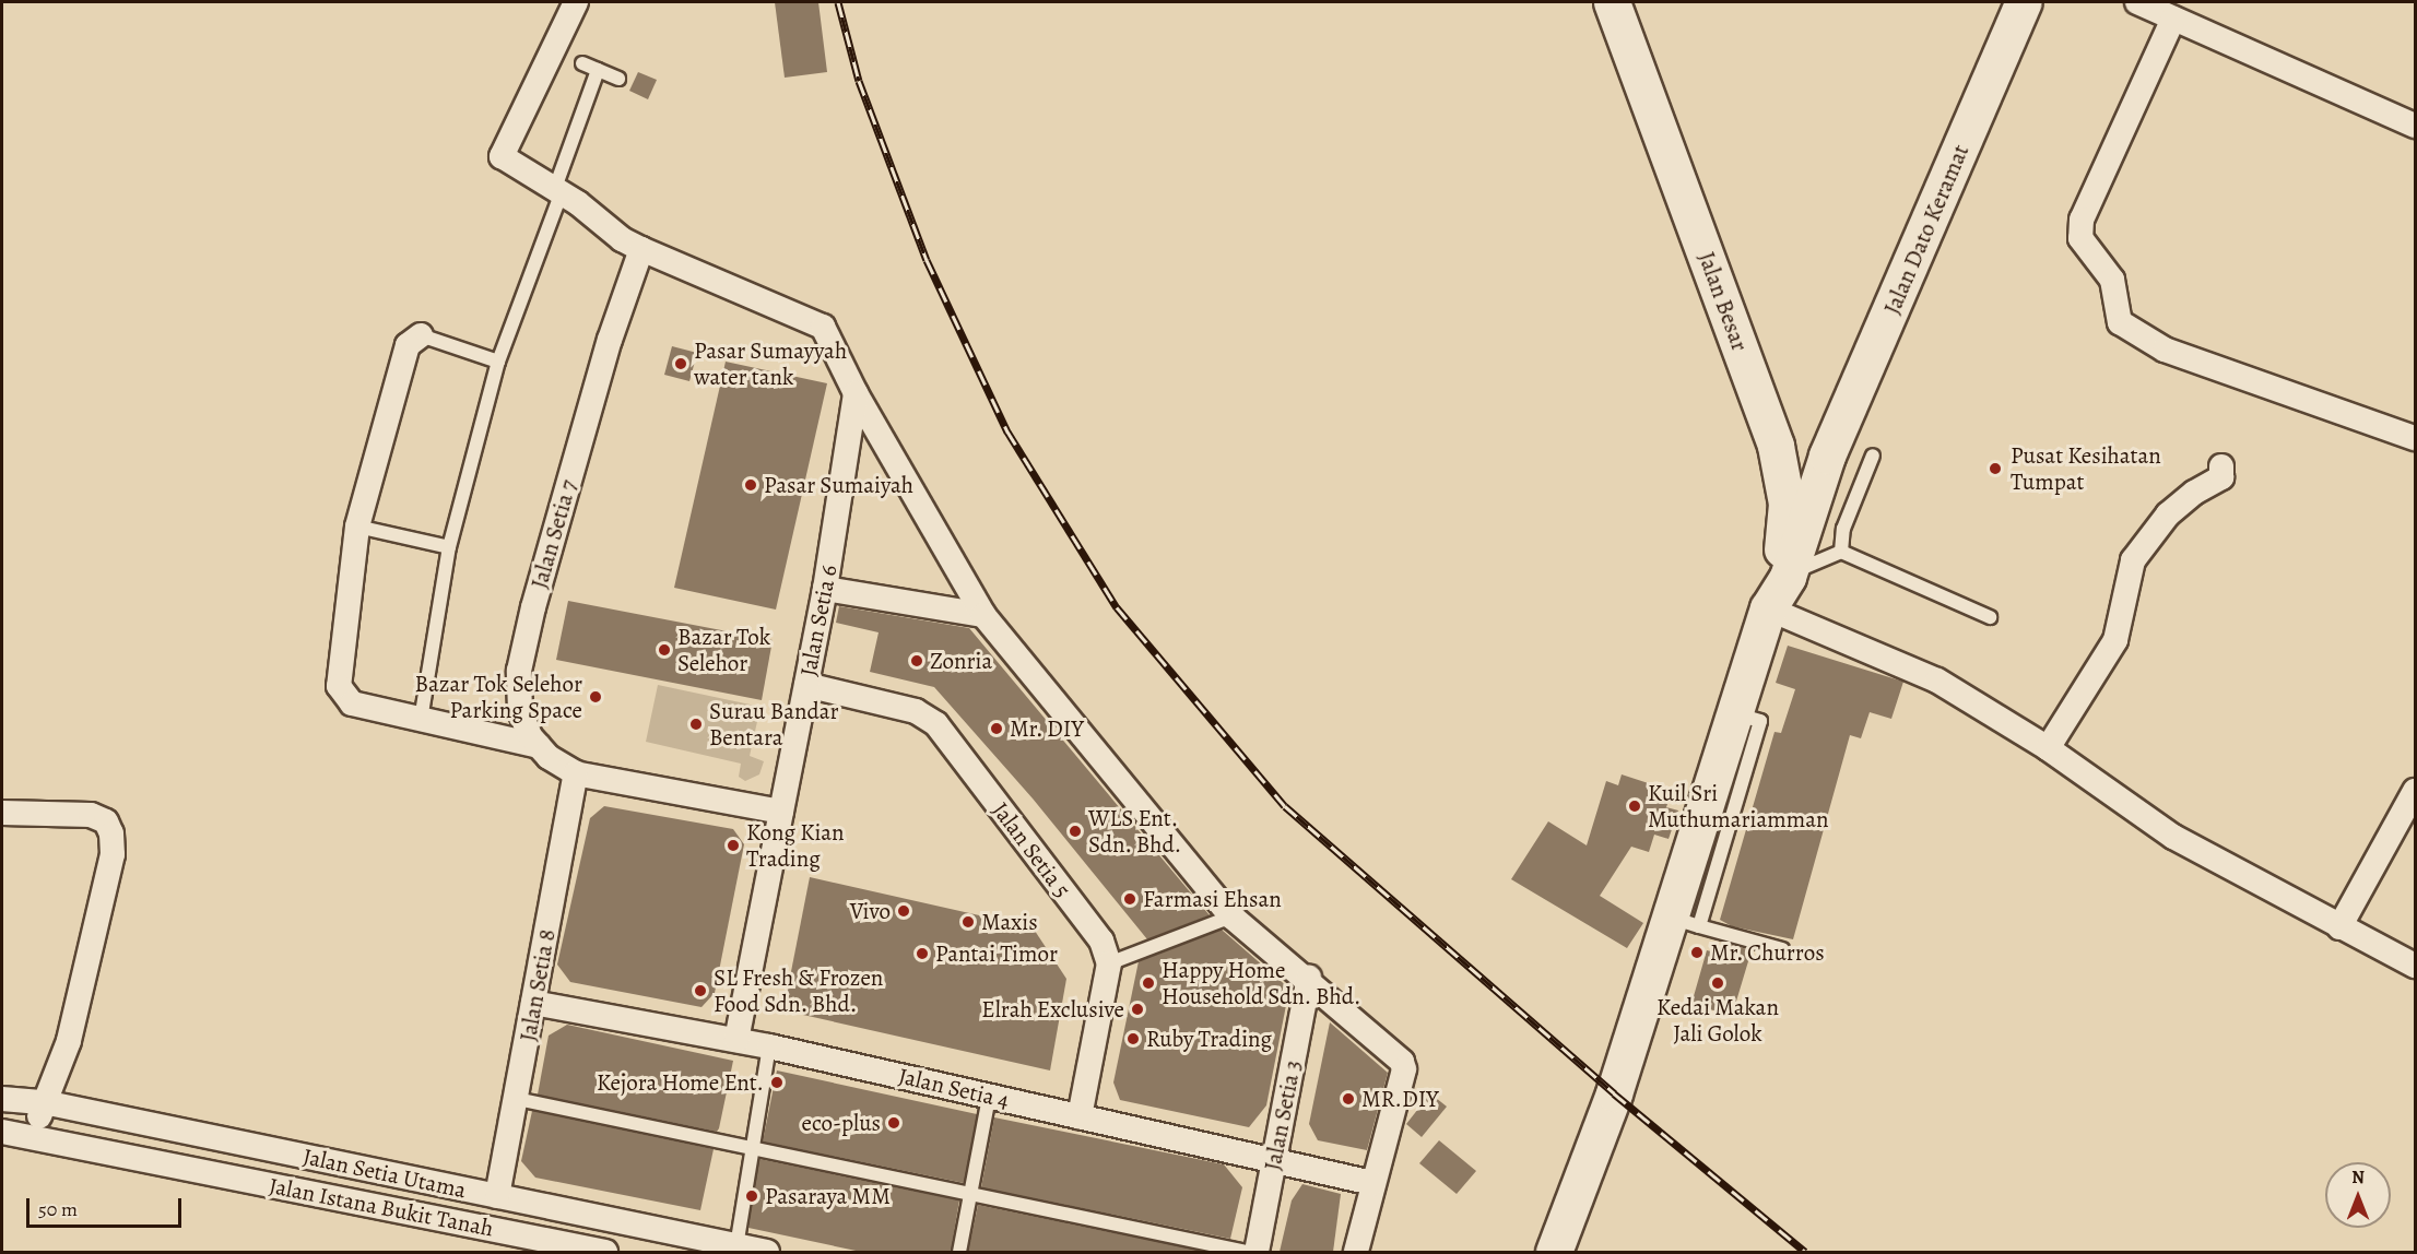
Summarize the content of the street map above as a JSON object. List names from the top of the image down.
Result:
{
  "streets": {
    "street": [
      "Jalan Dato Keramat",
      "Jalan Besar",
      "Jalan Setia 7",
      "Jalan Setia 6",
      "Jalan Setia 5",
      "Jalan Setia 8",
      "Jalan Setia 4",
      "Jalan Setia 3",
      "Jalan Setia Utama",
      "Jalan Istana Bukit Tanah"
    ]
  },
  "crossings": [
    ["Jalan Dato Keramat", "Jalan Besar"],
    ["Jalan Setia 7", "Jalan Setia 6"],
    ["Jalan Setia 7", "Jalan Setia 8"],
    ["Jalan Setia 6", "Jalan Setia 5"],
    ["Jalan Setia 6", "Jalan Setia 4"],
    ["Jalan Setia 8", "Jalan Setia 4"],
    ["Jalan Setia 8", "Jalan Setia Utama"],
    ["Jalan Setia 4", "Jalan Setia 3"]
  ],
  "places": [
    "Pasar Sumayyah water tank",
    "Pusat Kesihatan Tumpat",
    "Pasar Sumaiyah",
    "Bazar Tok Selehor",
    "Zonria",
    "Bazar Tok Selehor Parking Space",
    "Surau Bandar Bentara",
    "Mr. DIY",
    "Kuil Sri Muthumariamman",
    "WLS Ent. Sdn. Bhd.",
    "Kong Kian Trading",
    "Farmasi Ehsan",
    "Vivo",
    "Maxis",
    "Mr. Churros",
    "Pantai Timor",
    "Happy Home Household Sdn. Bhd.",
    "Kedai Makan Jali Golok",
    "SL Fresh & Frozen Food Sdn. Bhd.",
    "Elrah Exclusive",
    "Ruby Trading",
    "Kejora Home Ent.",
    "MR.DIY",
    "eco-plus",
    "Pasaraya MM"
  ],
  "scale_bar": "50 m",
  "north": "top"
}
